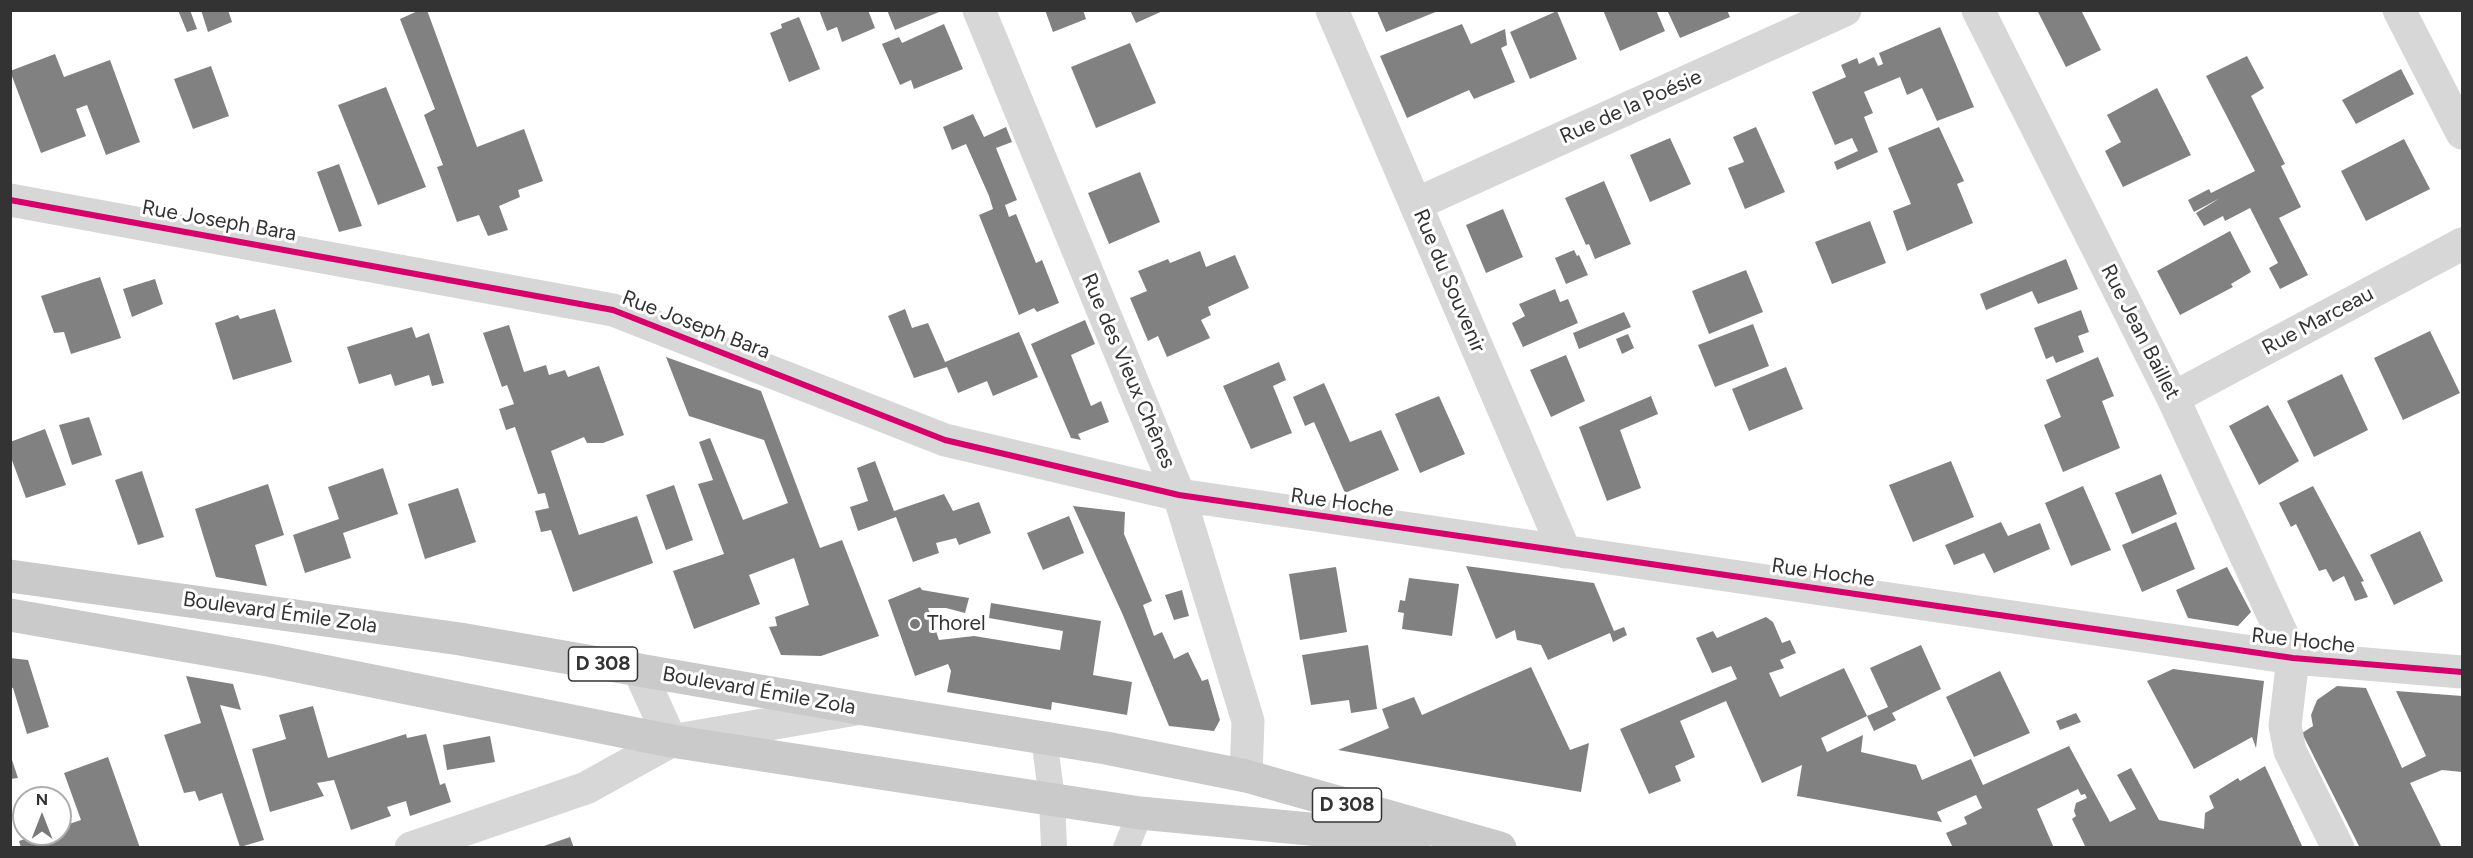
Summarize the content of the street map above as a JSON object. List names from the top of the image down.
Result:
{
  "streets": {
    "main road": ["Boulevard Émile Zola", "D 308"],
    "street": [
      "Rue de la Poésie",
      "Rue Joseph Bara",
      "Rue du Souvenir",
      "Rue Marceau",
      "Rue Jean Baillet",
      "Rue des Vieux Chênes",
      "Rue Hoche"
    ]
  },
  "crossings": [
    ["Rue de la Poésie", "Rue du Souvenir"],
    ["Rue Joseph Bara", "Rue des Vieux Chênes"],
    ["Rue Joseph Bara", "Rue Hoche"],
    ["Rue du Souvenir", "Rue Hoche"],
    ["Rue Marceau", "Rue Jean Baillet"],
    ["Rue Jean Baillet", "Rue Hoche"],
    ["Rue des Vieux Chênes", "Rue Hoche"],
    ["Rue des Vieux Chênes", "Boulevard Émile Zola"]
  ],
  "places": ["Thorel"],
  "north": "top"
}
